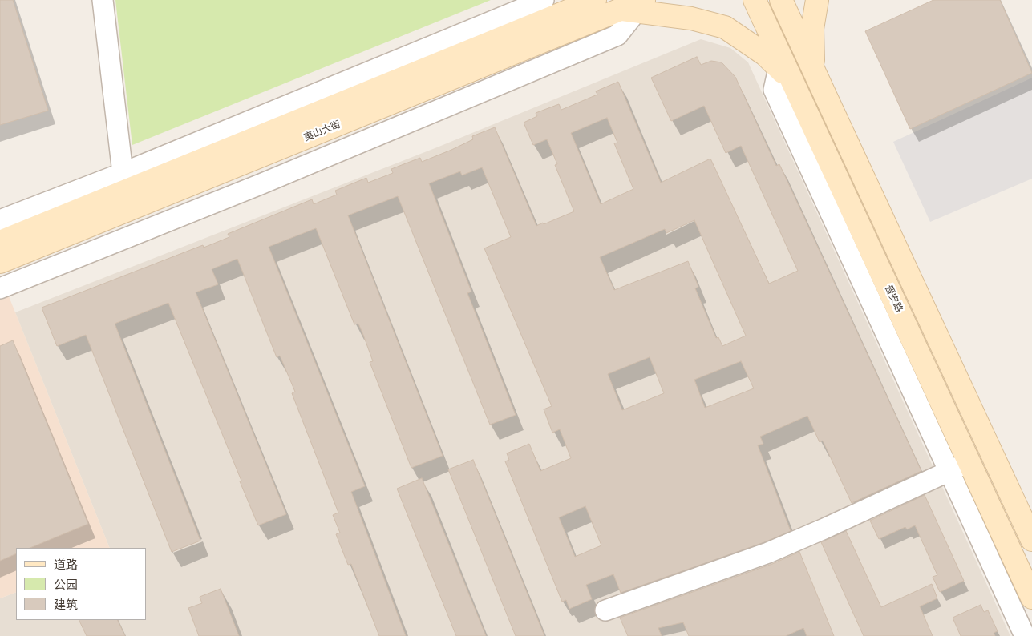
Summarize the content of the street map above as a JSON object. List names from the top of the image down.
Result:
{
  "streets": {
    "main road": ["夷山大街", "晋安路"]
  },
  "legend": ["道路", "公园", "建筑"]
}
